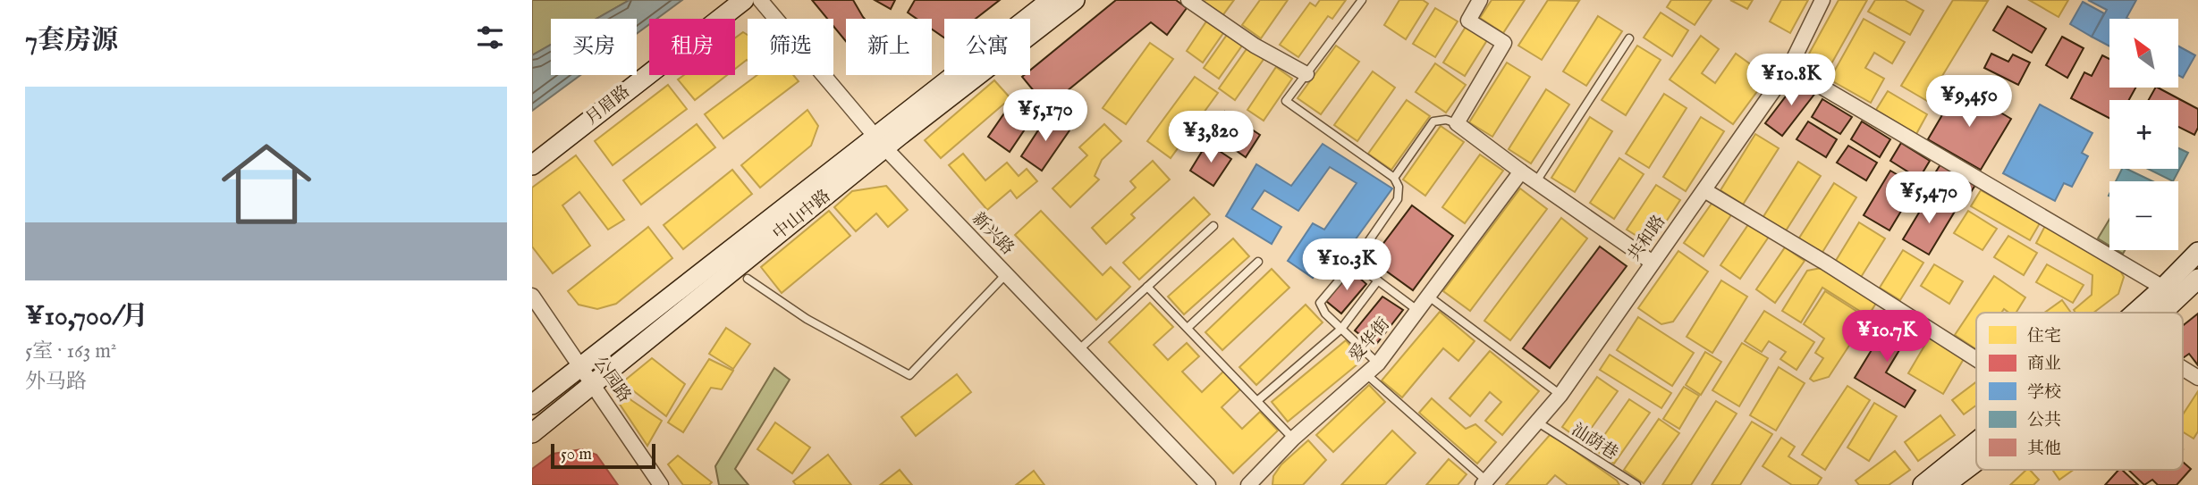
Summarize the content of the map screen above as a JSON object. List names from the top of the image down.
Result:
{
  "streets": {
    "main road": ["月眉路", "中山中路"],
    "street": [
      "新兴路",
      "共和路",
      "爱华街",
      "公园路"
    ],
    "lane": ["汕荫巷"]
  },
  "crossings": [
    ["中山中路", "新兴路"],
    ["中山中路", "公园路"],
    ["共和路", "汕荫巷"]
  ],
  "legend": [
    "住宅",
    "商业",
    "学校",
    "公共",
    "其他"
  ],
  "scale_bar": "50 m",
  "north": "top left",
  "page": {
    "heading": "7套房源",
    "map_buttons": ["+", "−"],
    "chip": [
      "买房",
      "租房",
      "筛选",
      "新上",
      "公寓"
    ],
    "price": [
      "¥10.8K",
      "¥9,450",
      "¥5,170",
      "¥3,820",
      "¥5,470",
      "¥10.3K",
      "¥10.7K"
    ],
    "list": [
      {
        "name": "¥10,700/月",
        "note": "5室 · 163 m² · 外马路"
      }
    ],
    "scale": "50 m"
  }
}
